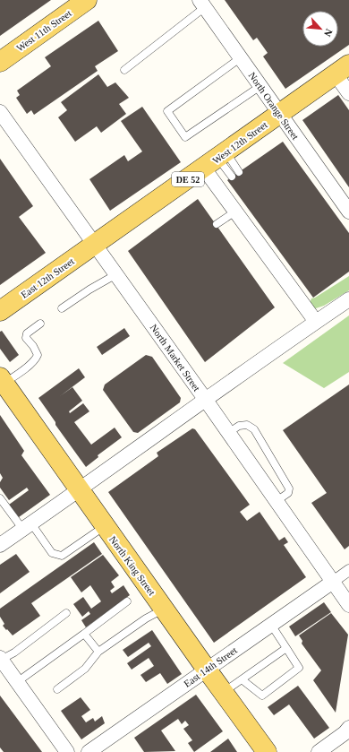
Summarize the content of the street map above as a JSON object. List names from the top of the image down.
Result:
{
  "streets": {
    "main road": [
      "West 11th Street",
      "West 12th Street",
      "DE 52",
      "East 12th Street",
      "North King Street"
    ],
    "street": ["North Orange Street", "North Market Street", "East 14th Street"]
  },
  "crossings": [
    ["North Orange Street", "West 12th Street"],
    ["West 12th Street", "East 12th Street"],
    ["West 12th Street", "North Market Street"],
    ["East 12th Street", "North Market Street"],
    ["North Market Street", "East 14th Street"],
    ["North King Street", "East 14th Street"]
  ],
  "north": "bottom right"
}
